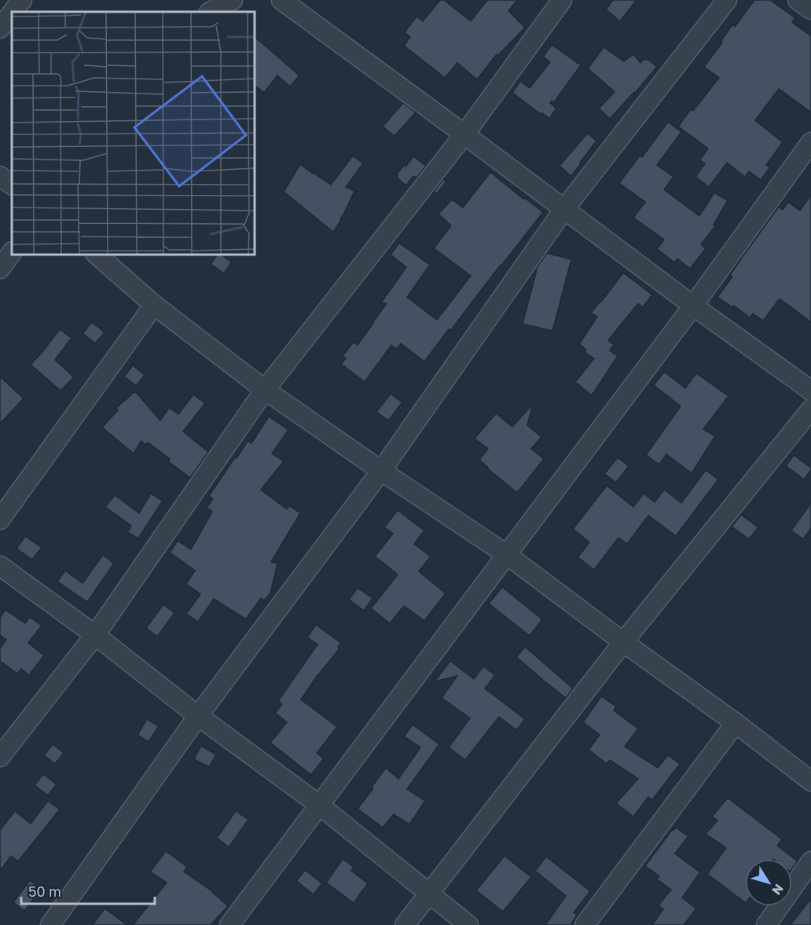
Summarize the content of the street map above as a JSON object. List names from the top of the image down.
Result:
{
  "scale_bar": "50 m",
  "north": "bottom right"
}
